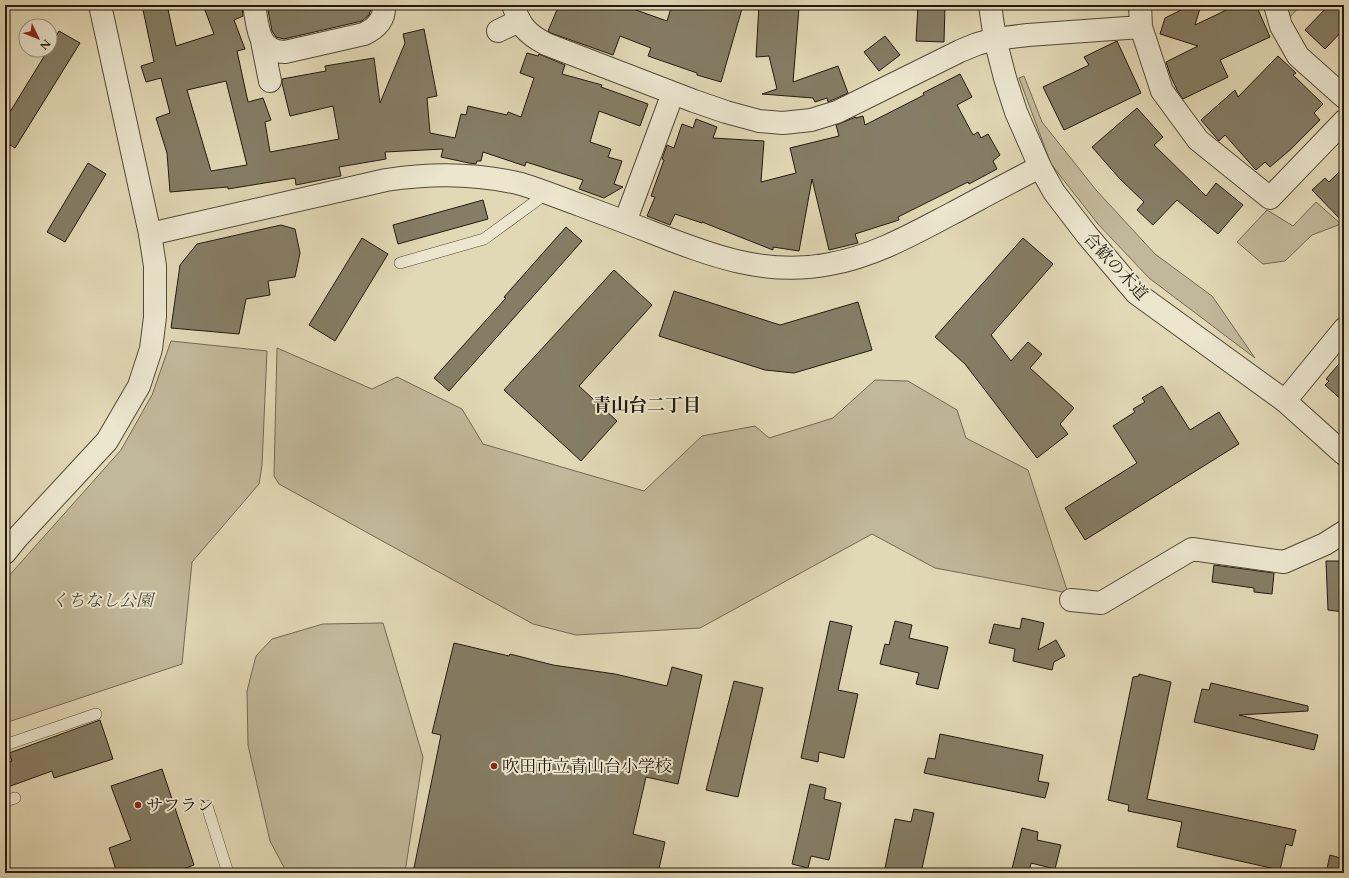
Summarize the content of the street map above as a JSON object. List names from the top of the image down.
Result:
{
  "streets": {
    "street": ["合歓の木道"]
  },
  "districts": ["青山台二丁目"],
  "parks": ["くちなし公園"],
  "places": ["吹田市立青山台小学校", "サフラン"],
  "north": "bottom right"
}
